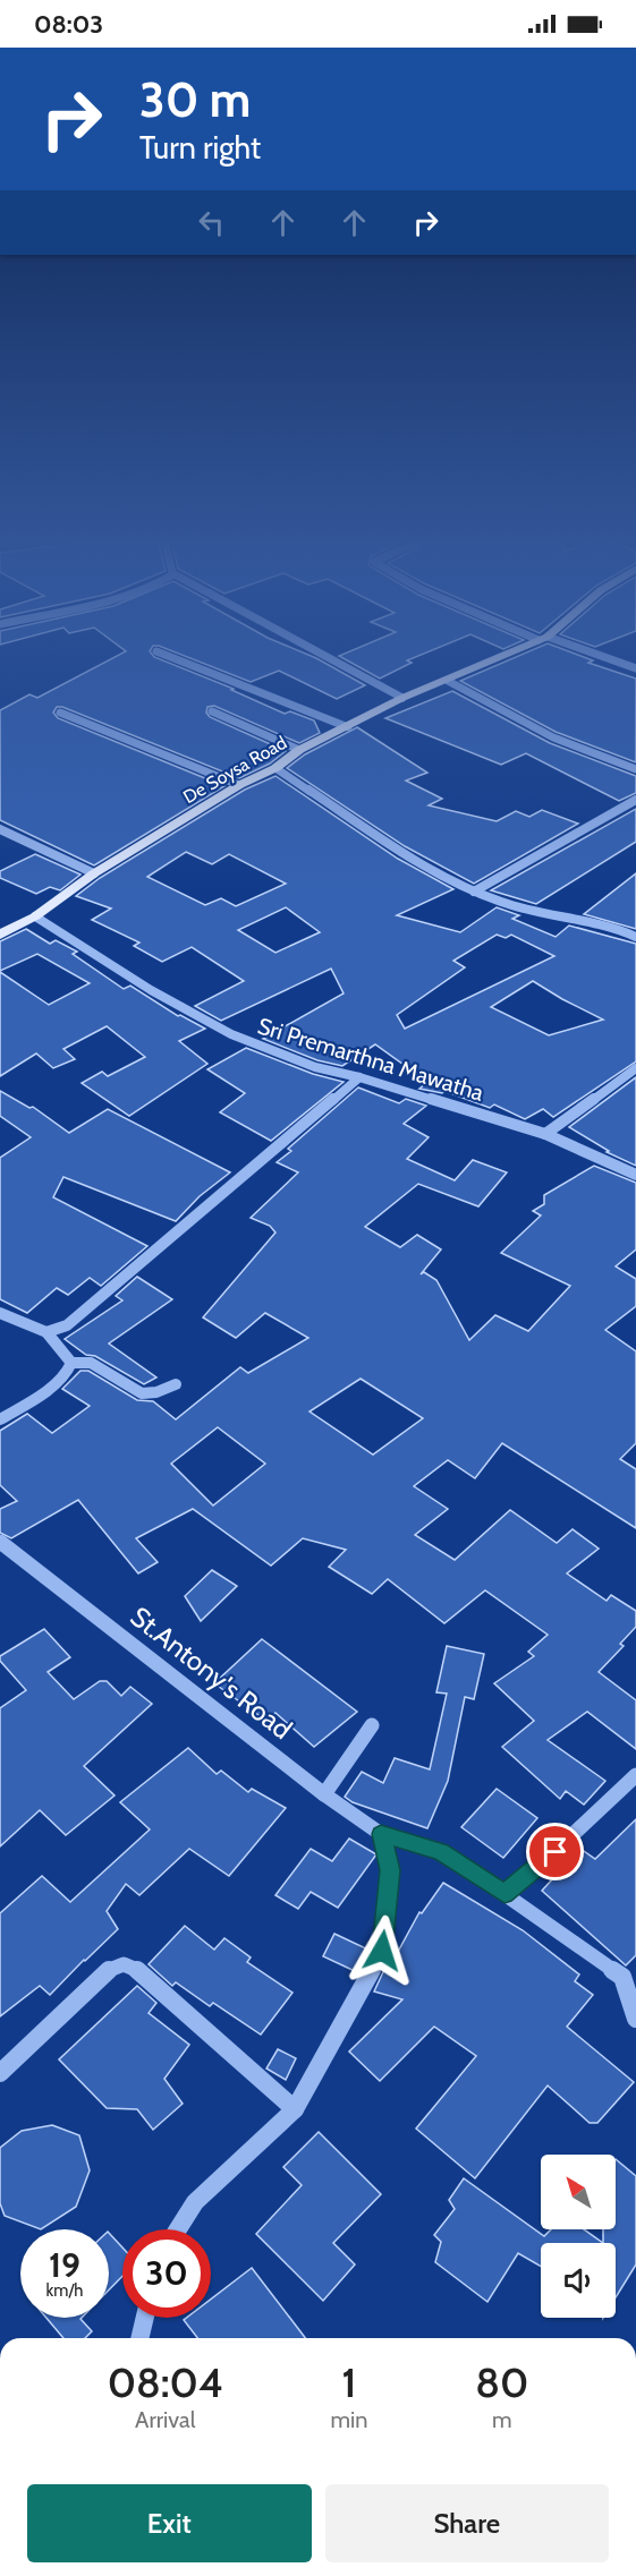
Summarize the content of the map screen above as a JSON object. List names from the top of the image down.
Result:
{
  "streets": {
    "main road": ["De Soysa Road"],
    "street": ["Sri Premarthna Mawatha", "St.Antony's Road"]
  },
  "crossings": [
    ["De Soysa Road", "Sri Premarthna Mawatha"]
  ],
  "north": "top left",
  "page": {
    "status": "08:03",
    "turn": ["30 m", "Turn right"],
    "speed": "19 km/h",
    "limit": "30",
    "eta": [
      "08:04",
      "Arrival",
      "1",
      "min",
      "80",
      "m"
    ],
    "buttons": ["Exit", "Share"]
  }
}
